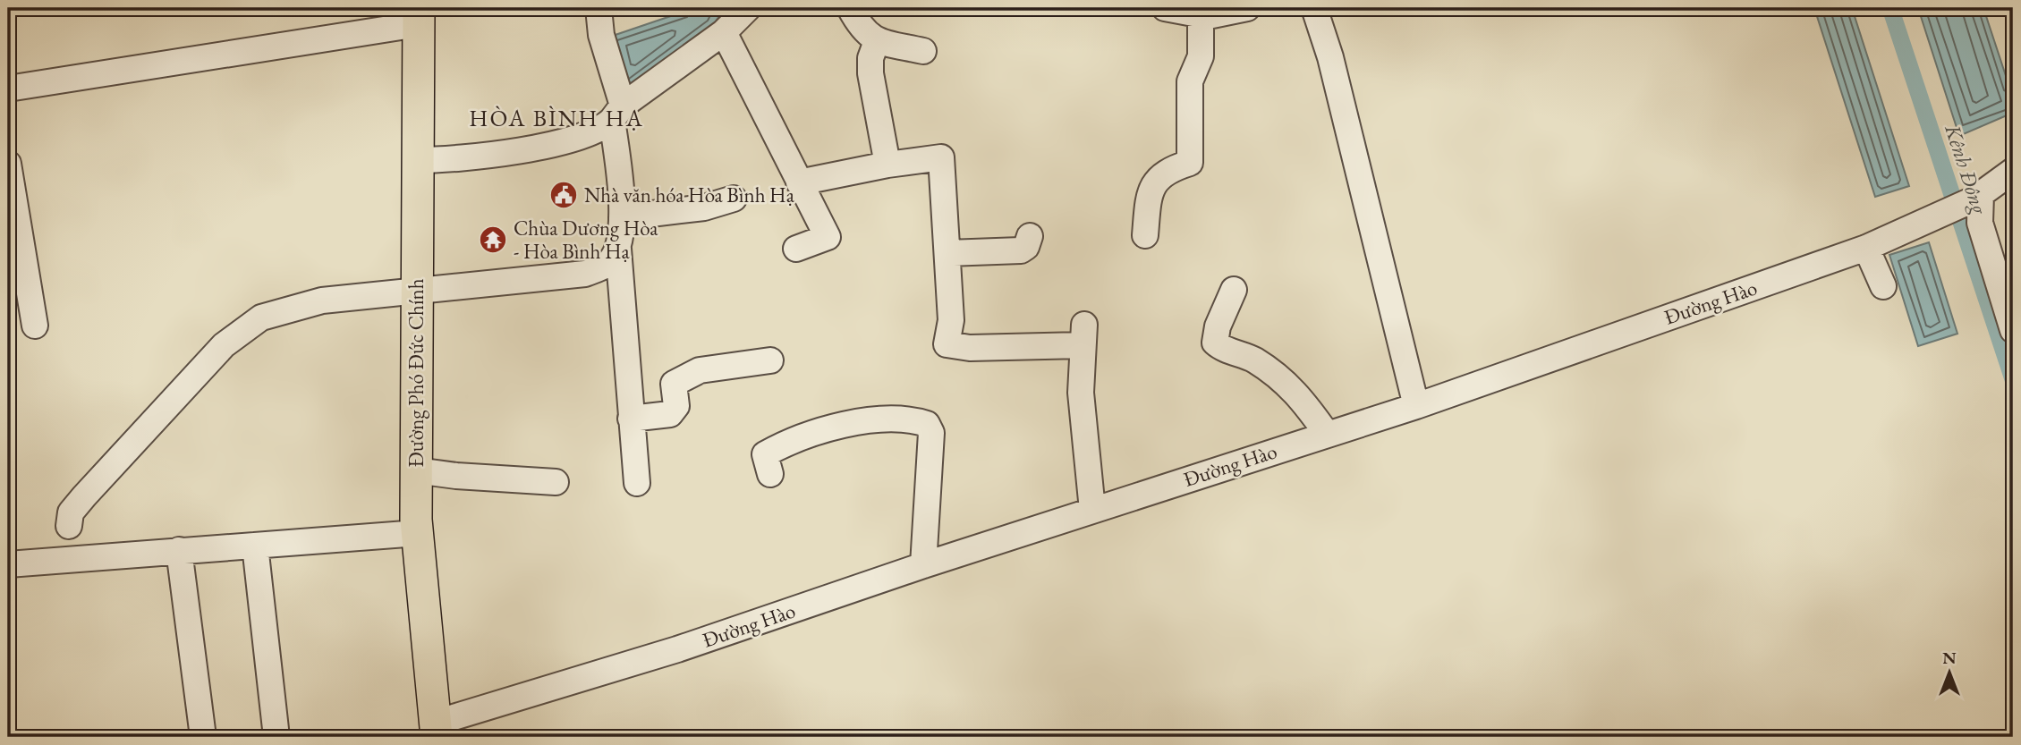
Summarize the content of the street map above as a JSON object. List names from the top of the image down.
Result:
{
  "streets": {
    "main road": ["Đường Phó Đức Chính"],
    "street": ["Đường Hào"]
  },
  "crossings": [
    ["Đường Hào", "Đường Phó Đức Chính"]
  ],
  "districts": ["HÒA BÌNH HẠ"],
  "water": ["Kênh Đông"],
  "places": {
    "public building": ["Nhà văn hóa Hòa Bình Hạ"],
    "temple": ["Chùa Dương Hòa - Hòa Bình Hạ"]
  },
  "north": "top"
}
